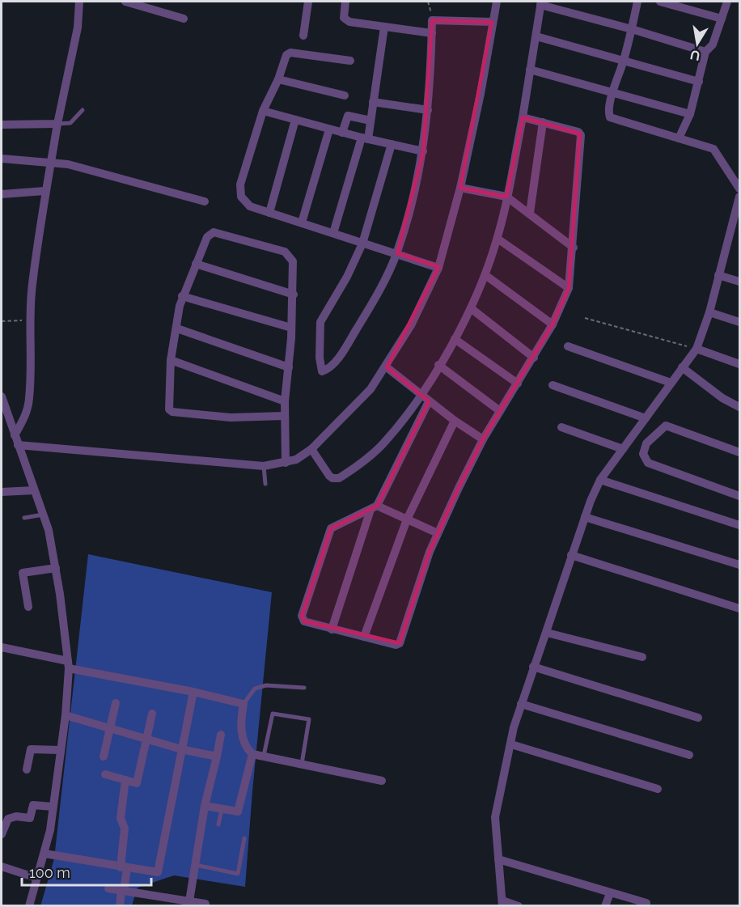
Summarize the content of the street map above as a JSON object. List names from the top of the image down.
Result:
{
  "scale_bar": "100 m",
  "north": "bottom"
}
